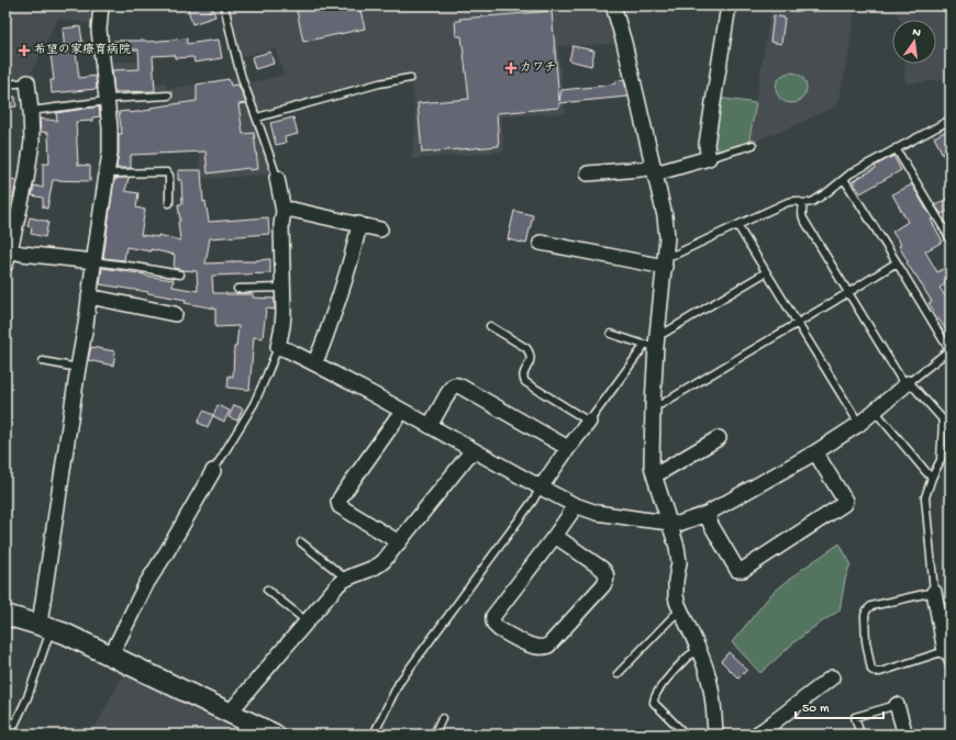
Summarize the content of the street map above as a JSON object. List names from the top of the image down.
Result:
{
  "places": {
    "health": ["希望の家療育病院", "カワチ"]
  },
  "scale_bar": "50 m",
  "north": "top"
}
